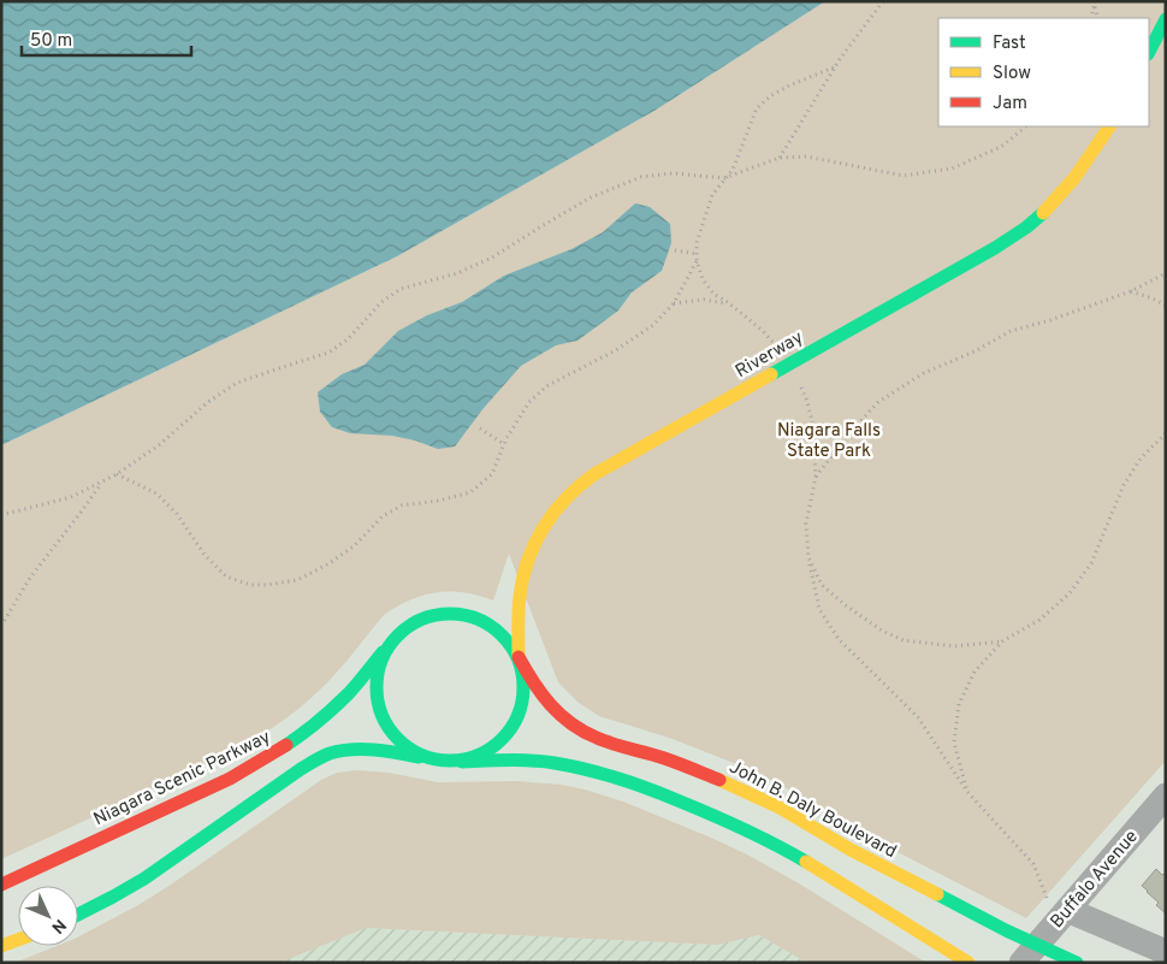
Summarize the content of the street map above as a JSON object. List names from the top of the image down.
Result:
{
  "streets": {
    "main road": ["Riverway", "Niagara Scenic Parkway", "John B. Daly Boulevard"],
    "street": ["Buffalo Avenue"]
  },
  "crossings": [
    ["Riverway", "Niagara Scenic Parkway"],
    ["Riverway", "John B. Daly Boulevard"],
    ["Niagara Scenic Parkway", "John B. Daly Boulevard"],
    ["John B. Daly Boulevard", "Buffalo Avenue"]
  ],
  "parks": ["Niagara Falls State Park"],
  "legend": ["Fast", "Slow", "Jam"],
  "scale_bar": "50 m",
  "north": "bottom right"
}
